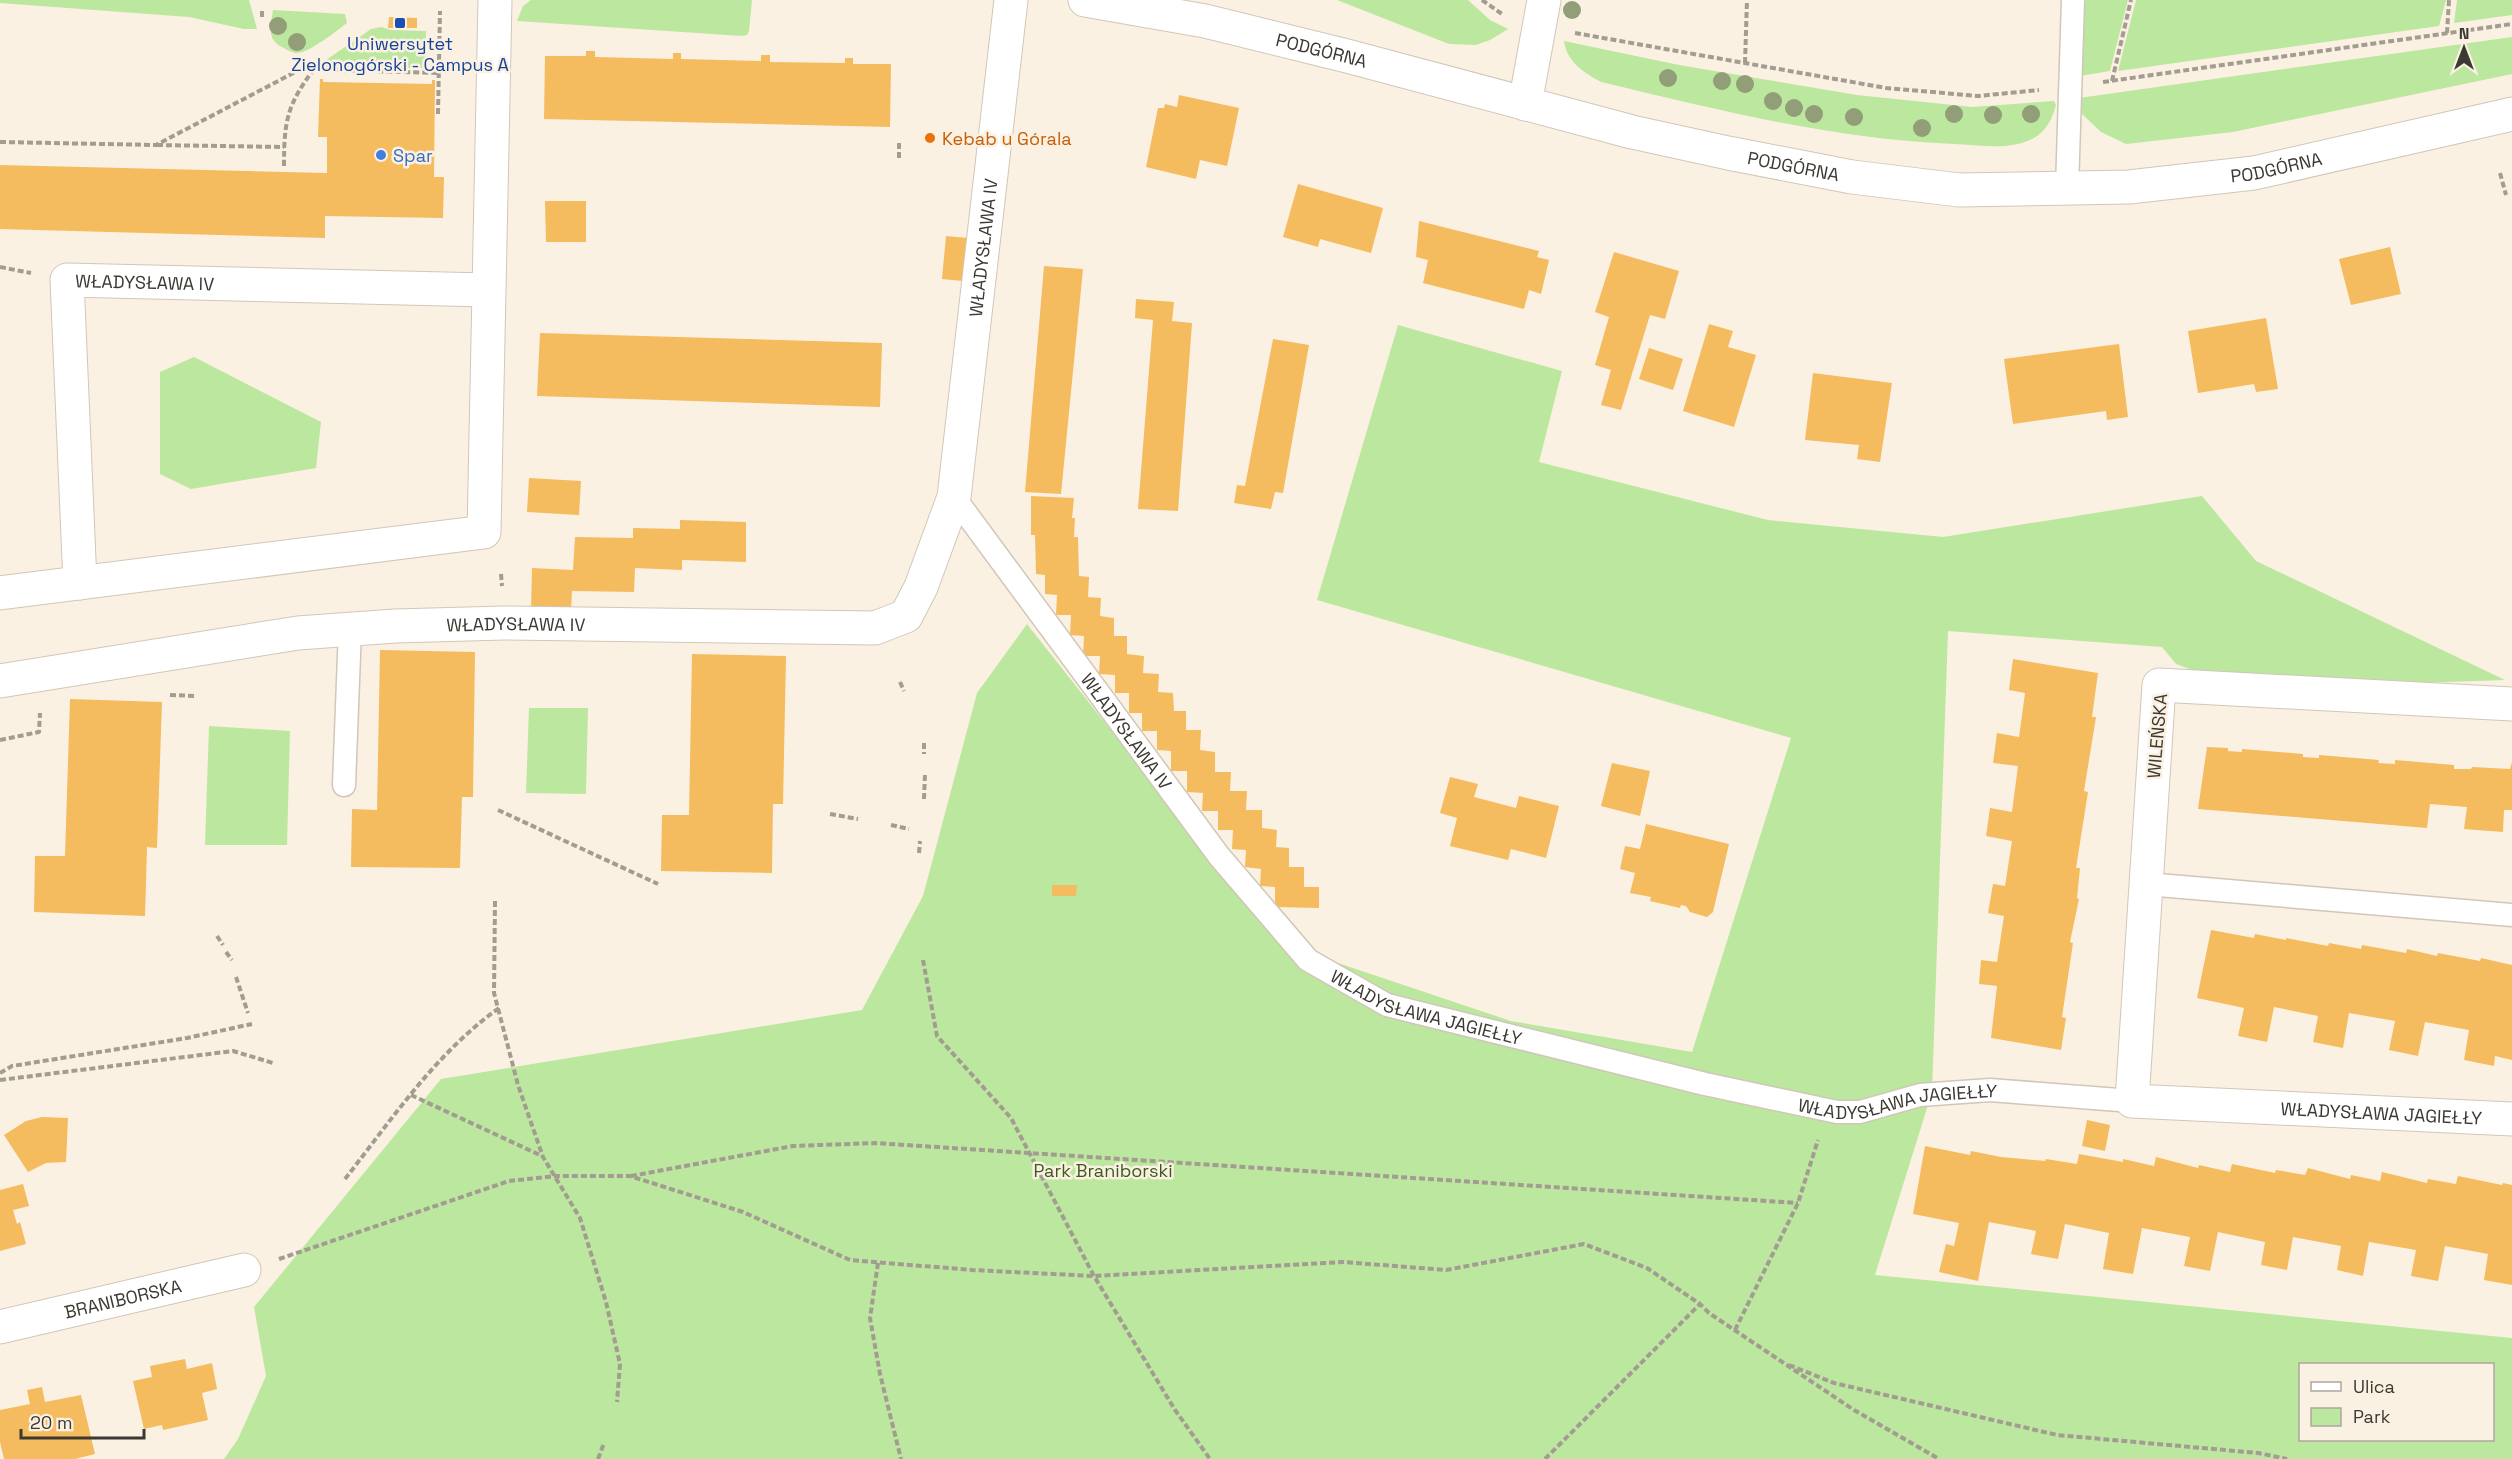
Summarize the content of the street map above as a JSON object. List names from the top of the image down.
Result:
{
  "streets": {
    "street": [
      "PODGÓRNA",
      "WŁADYSŁAWA IV",
      "WILEŃSKA",
      "WŁADYSŁAWA JAGIEŁŁY",
      "BRANIBORSKA"
    ]
  },
  "crossings": [
    ["WŁADYSŁAWA IV", "WŁADYSŁAWA JAGIEŁŁY"],
    ["WILEŃSKA", "WŁADYSŁAWA JAGIEŁŁY"]
  ],
  "parks": ["Park Braniborski"],
  "places": {
    "transit": ["Uniwersytet Zielonogórski - Campus A"],
    "other": ["Kebab u Górala", "Spar"]
  },
  "legend": ["Ulica", "Park"],
  "scale_bar": "20 m",
  "north": "top"
}
